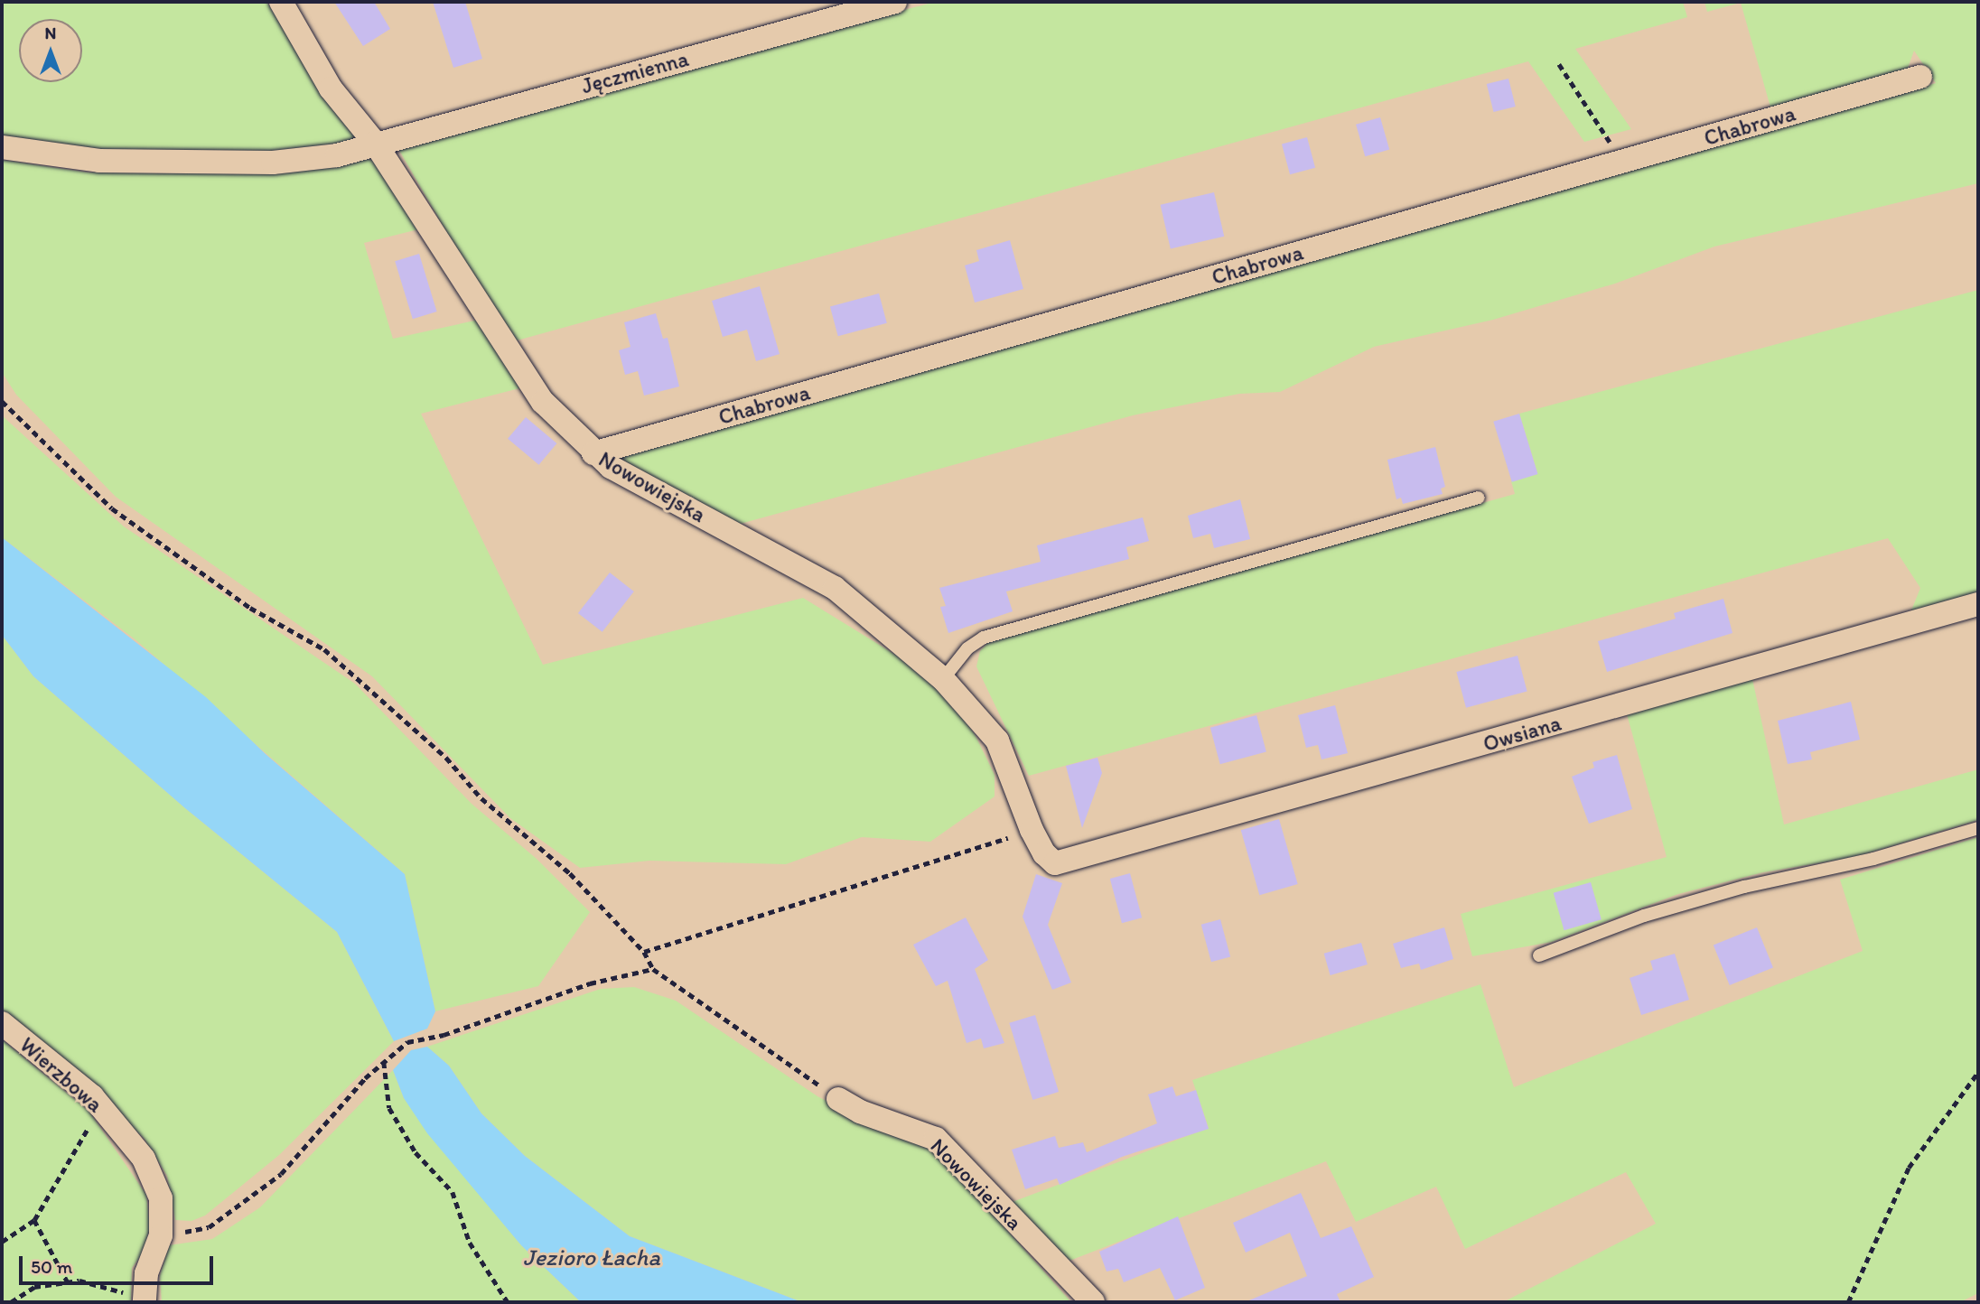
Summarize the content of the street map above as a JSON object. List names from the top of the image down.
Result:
{
  "streets": {
    "street": [
      "Jęczmienna",
      "Chabrowa",
      "Nowowiejska",
      "Owsiana",
      "Wierzbowa"
    ]
  },
  "crossings": [
    ["Jęczmienna", "Nowowiejska"],
    ["Chabrowa", "Nowowiejska"],
    ["Nowowiejska", "Owsiana"]
  ],
  "water": ["Jezioro Łacha"],
  "scale_bar": "50 m",
  "north": "top"
}
